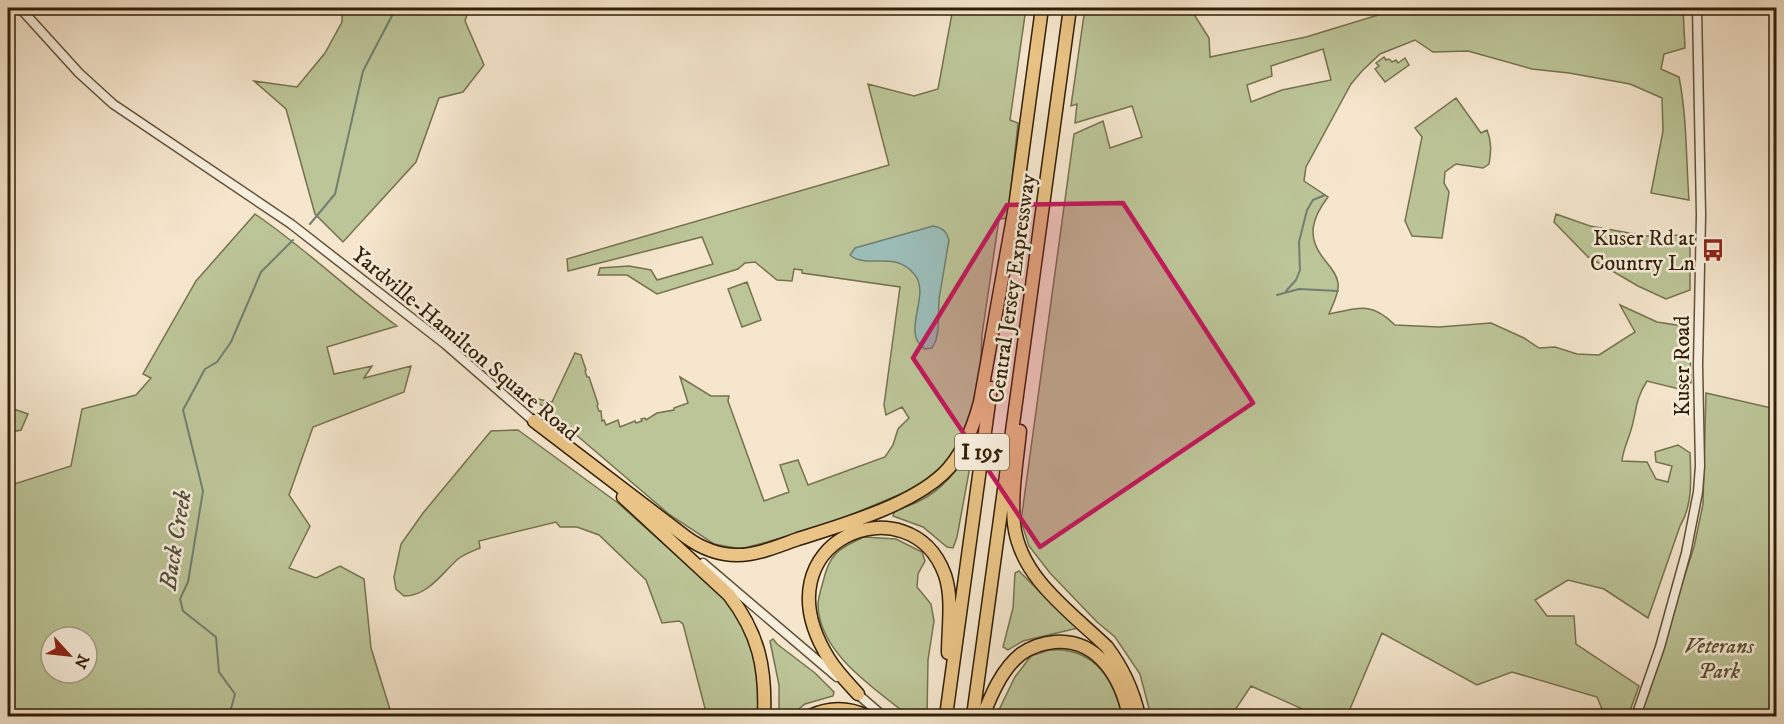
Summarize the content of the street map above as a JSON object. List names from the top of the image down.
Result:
{
  "streets": {
    "highway": ["Central Jersey Expressway", "I 195"],
    "street": ["Yardville-Hamilton Square Road", "Kuser Road"]
  },
  "water": ["Back Creek"],
  "parks": ["Veterans Park"],
  "places": {
    "bus stop": ["Kuser Rd at Country Ln"]
  },
  "north": "bottom right"
}
